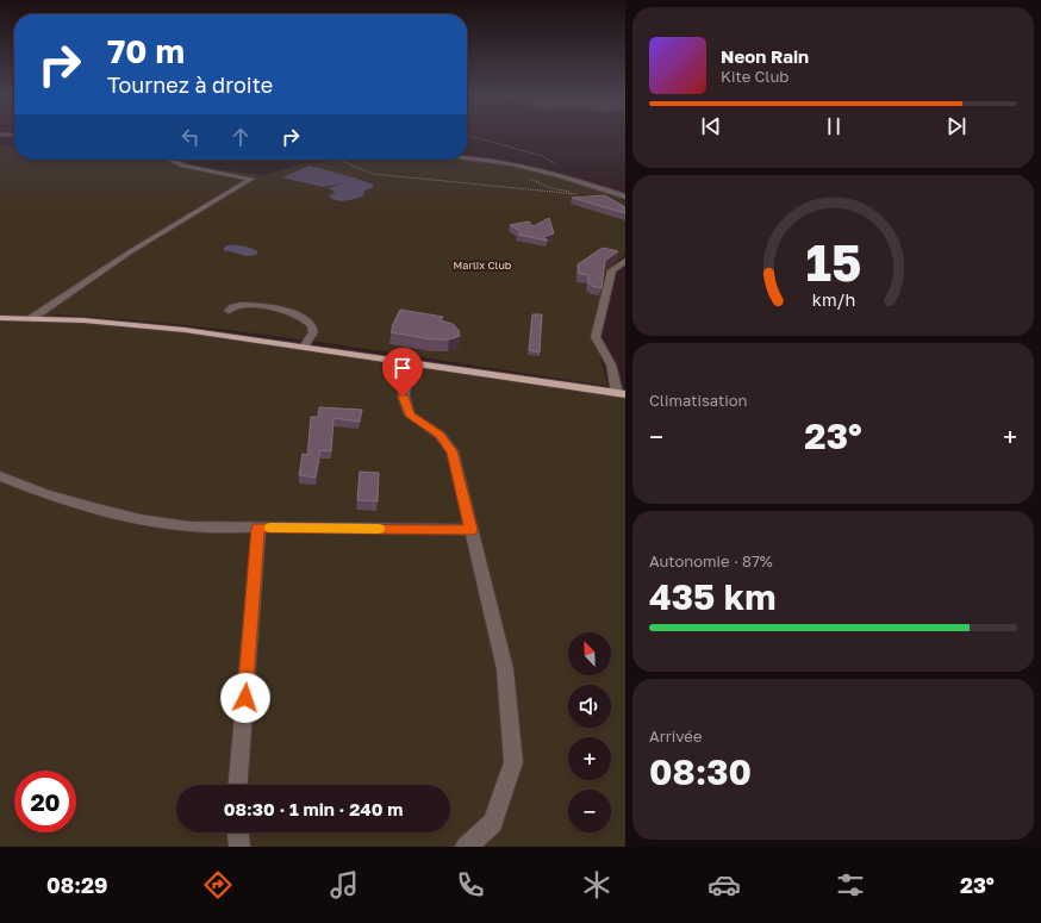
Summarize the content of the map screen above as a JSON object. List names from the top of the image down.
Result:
{
  "parks": ["Marlix Club"],
  "north": "top left",
  "page": {
    "turn": ["70 m", "Tournez à droite"],
    "song": ["Neon Rain", "Kite Club"],
    "tile": [
      "Climatisation",
      ["Autonomie · 87%", "435 km"],
      ["Arrivée", "08:30"]
    ],
    "heat": ["−", "23°", "+"],
    "map_buttons": ["+", "−"],
    "limit": "20",
    "trip": "08:30 · 1 min · 240 m",
    "tabs": ["08:29", "23°"],
    "gauge": ["15", "km/h"]
  }
}
